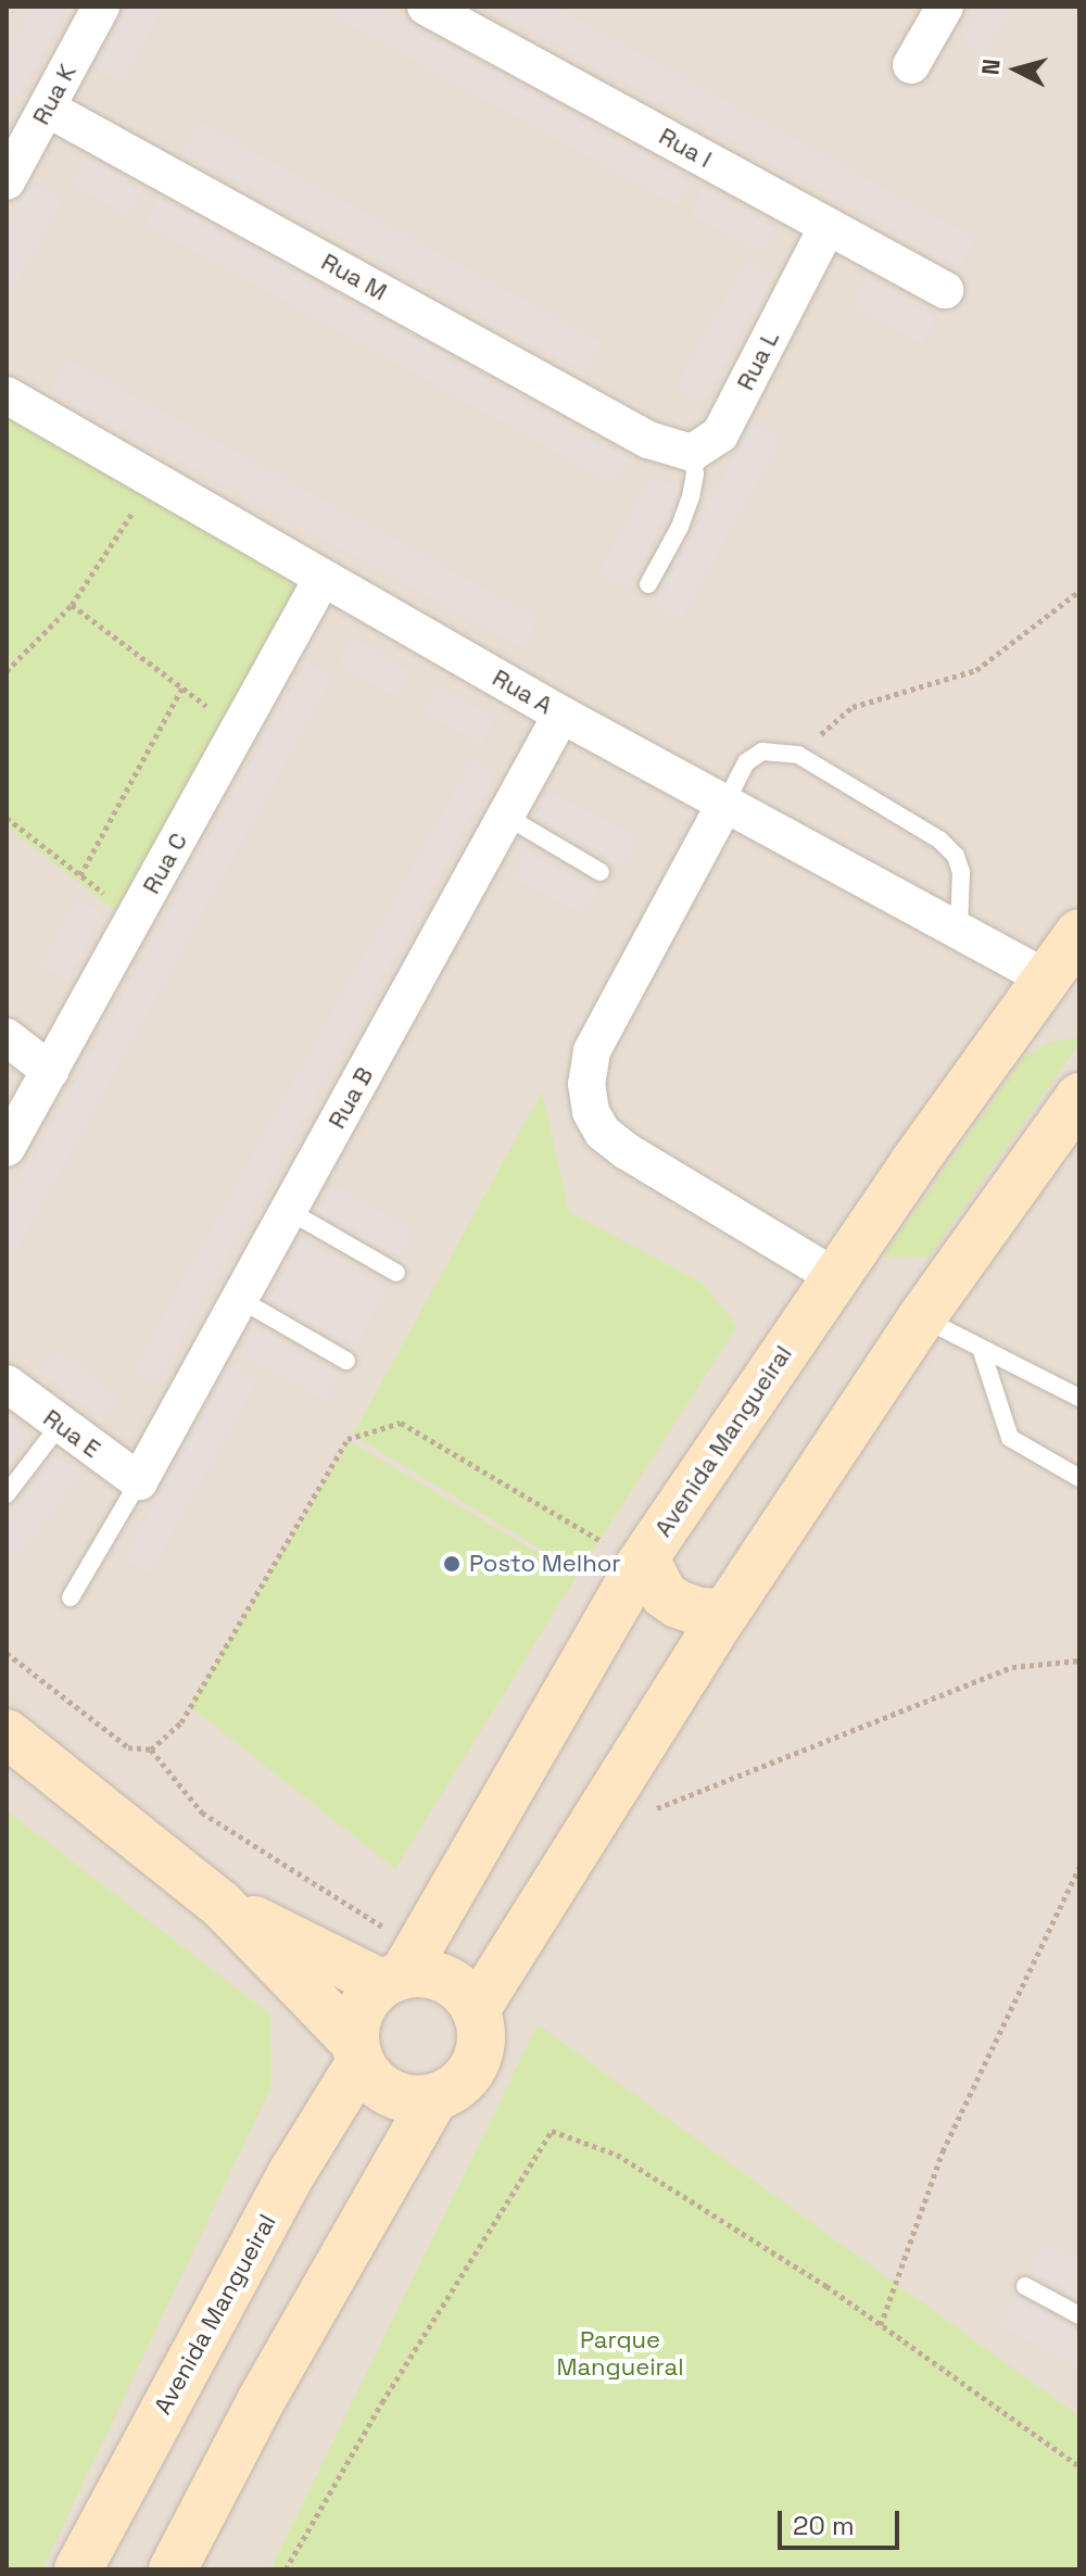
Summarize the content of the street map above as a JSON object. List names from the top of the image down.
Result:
{
  "streets": {
    "street": [
      "Rua K",
      "Rua I",
      "Rua M",
      "Rua L",
      "Rua A",
      "Rua C",
      "Rua B",
      "Rua E",
      "Avenida Mangueiral"
    ]
  },
  "crossings": [
    ["Rua K", "Rua M"],
    ["Rua I", "Rua L"],
    ["Rua M", "Rua L"],
    ["Rua A", "Rua C"],
    ["Rua A", "Rua B"],
    ["Rua A", "Avenida Mangueiral"],
    ["Rua B", "Rua E"]
  ],
  "parks": ["Parque Mangueiral"],
  "places": ["Posto Melhor"],
  "scale_bar": "20 m",
  "north": "left"
}
